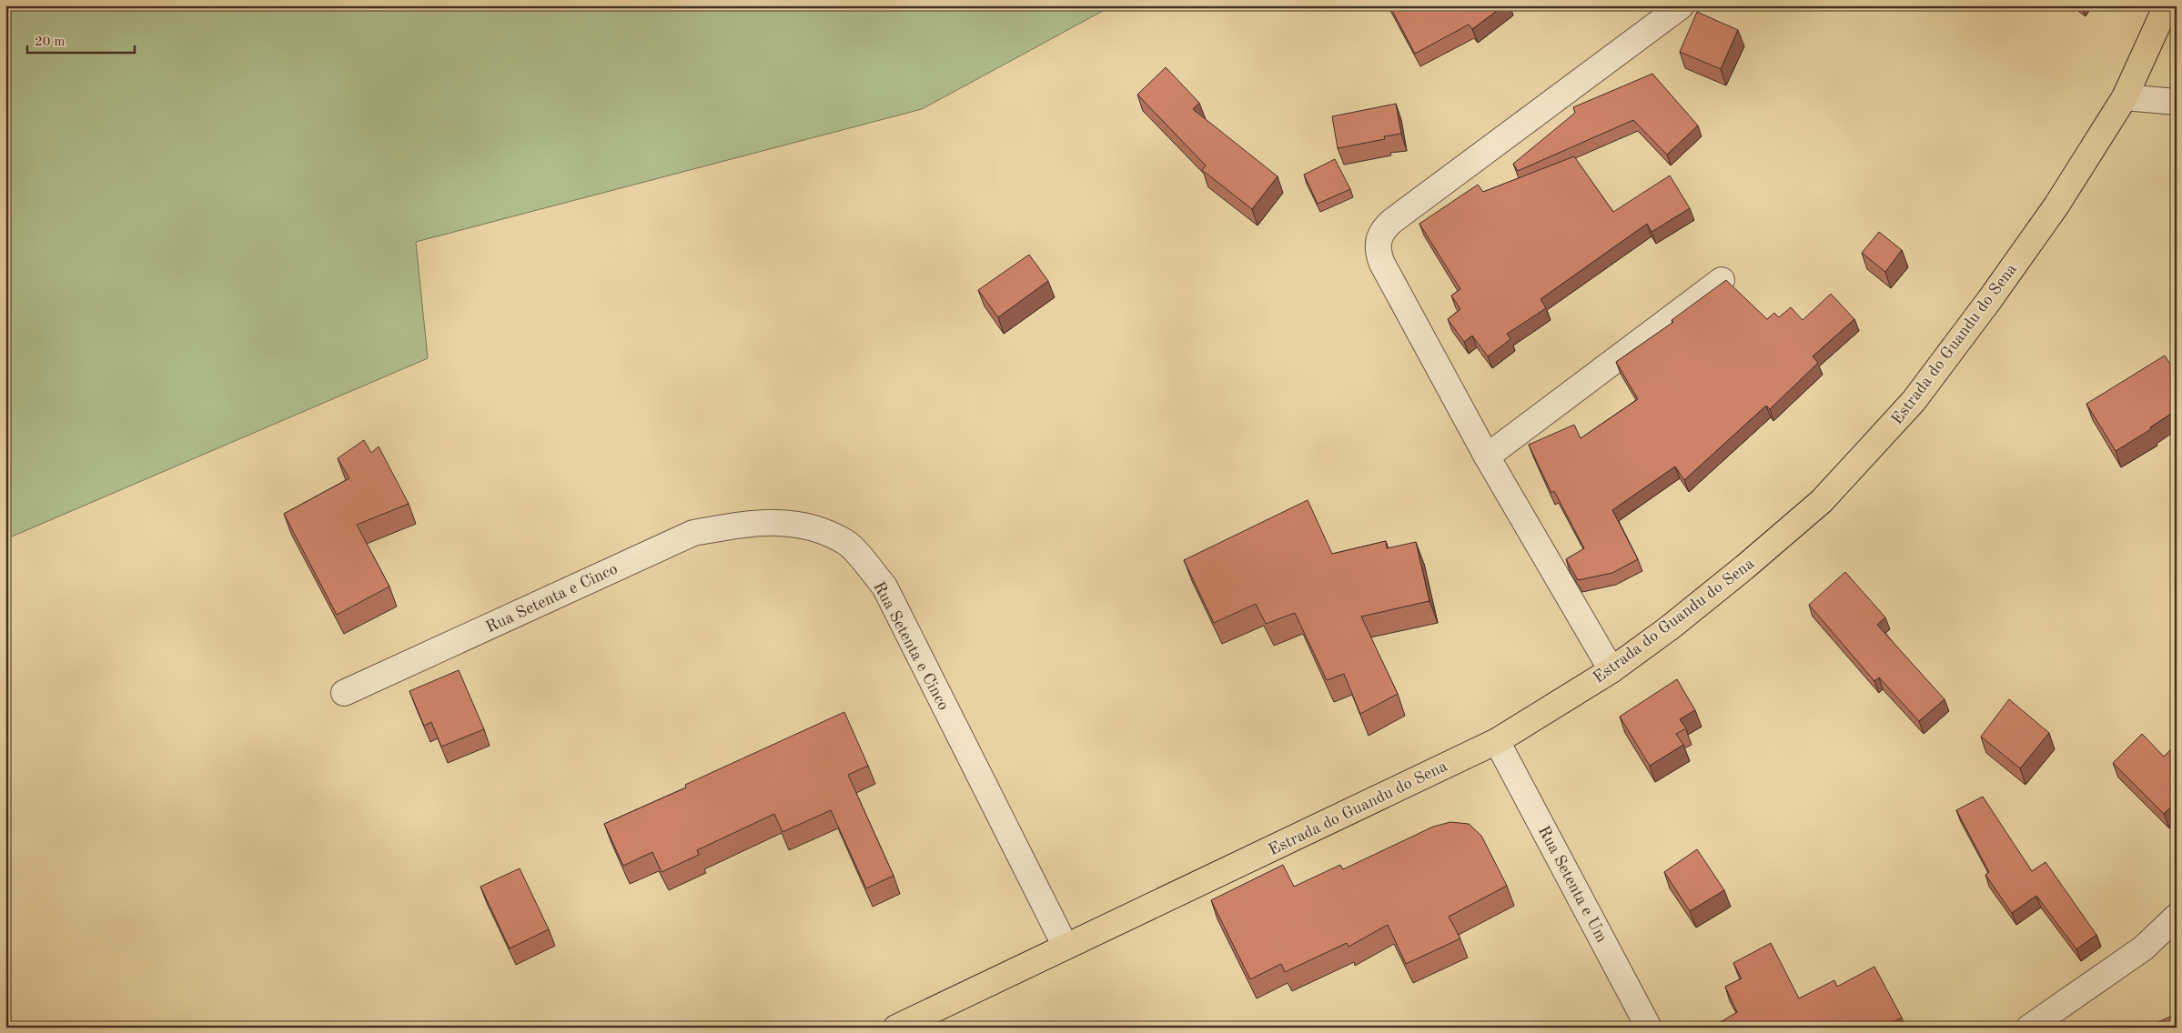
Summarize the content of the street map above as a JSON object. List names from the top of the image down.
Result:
{
  "streets": {
    "main road": ["Estrada do Guandu do Sena"],
    "street": ["Rua Setenta e Cinco", "Rua Setenta e Um"]
  },
  "crossings": [
    ["Estrada do Guandu do Sena", "Rua Setenta e Cinco"],
    ["Estrada do Guandu do Sena", "Rua Setenta e Um"]
  ],
  "scale_bar": "20 m"
}
